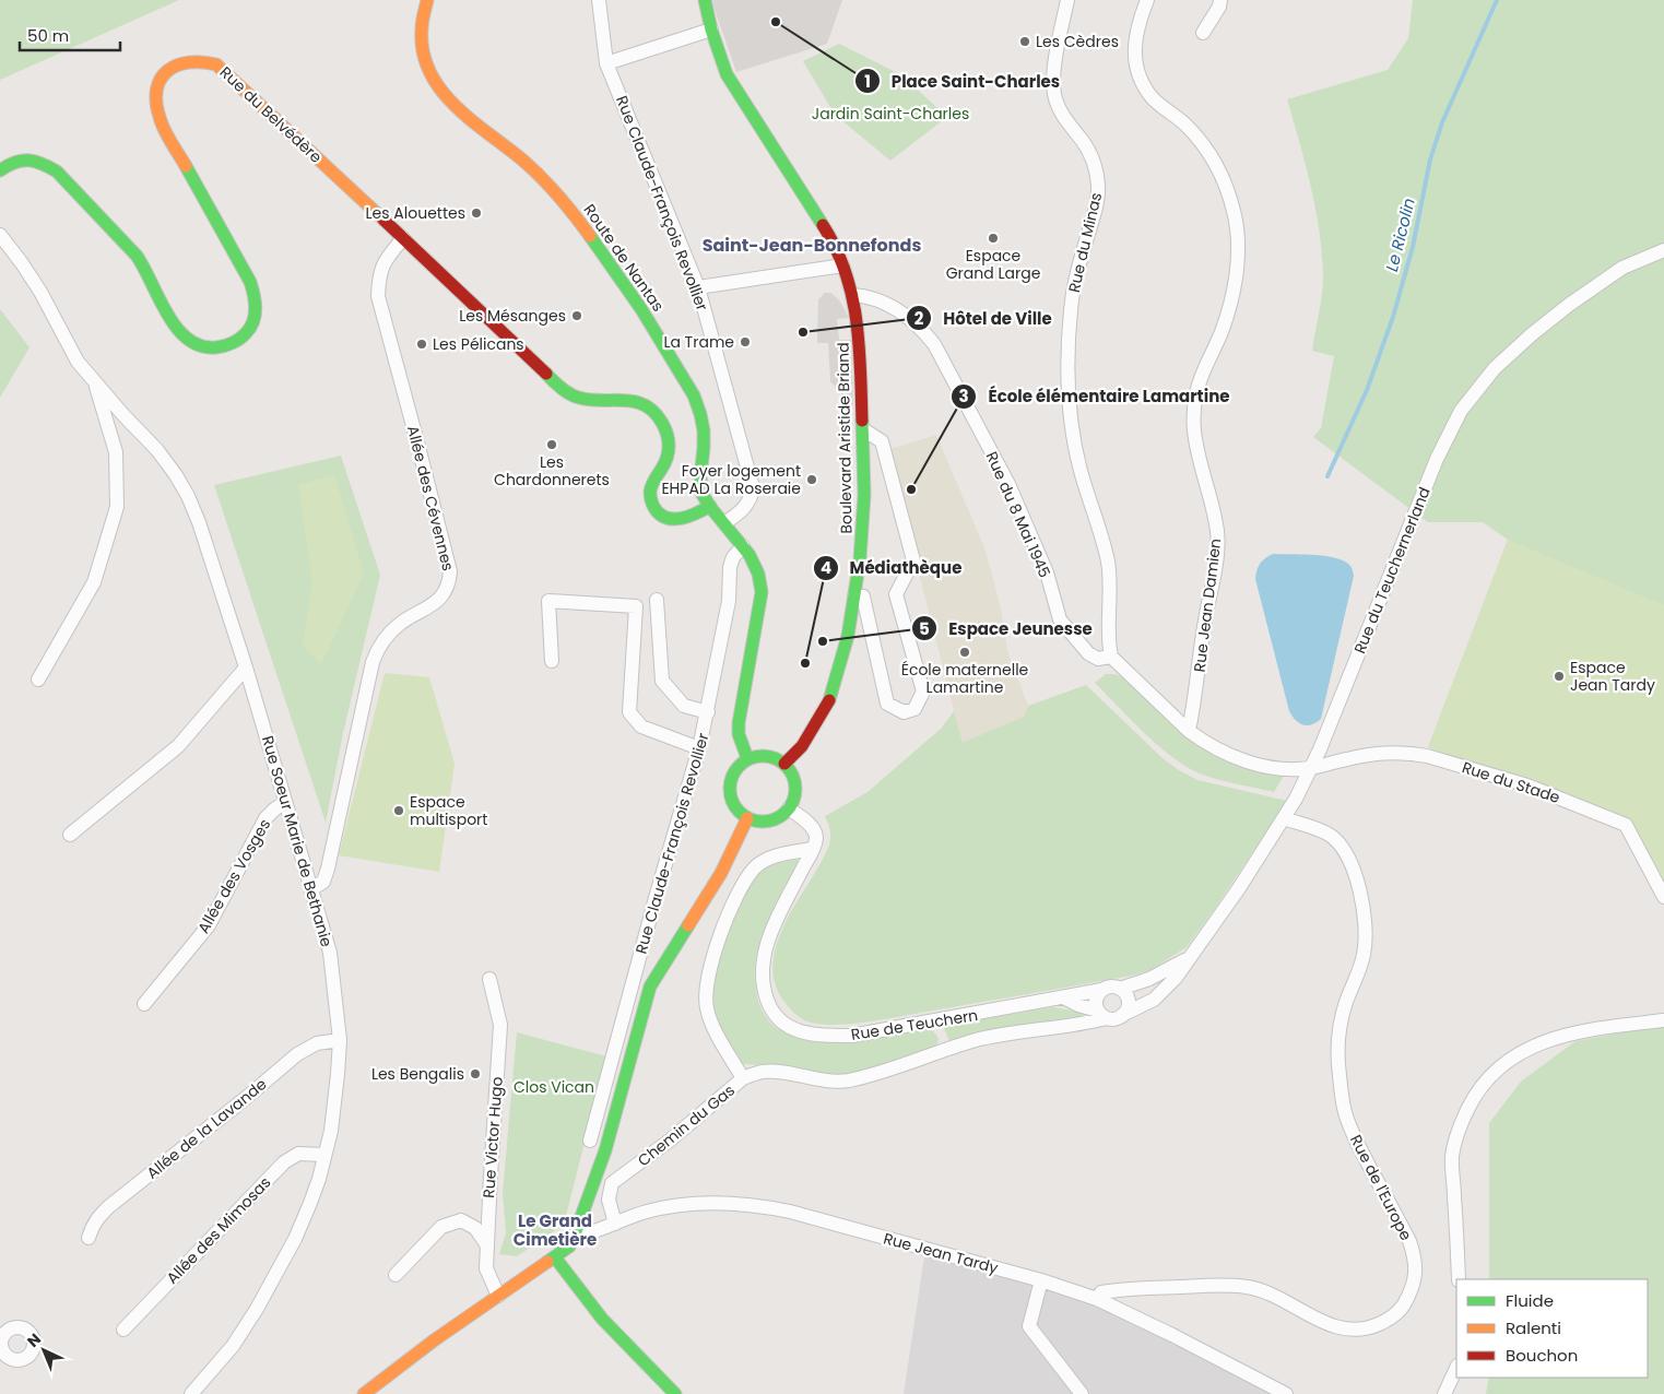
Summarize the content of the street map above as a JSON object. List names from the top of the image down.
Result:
{
  "streets": {
    "street": [
      "Rue du Belvédère",
      "Rue Claude-François Revollier",
      "Rue du Minas",
      "Route de Nantas",
      "Boulevard Aristide Briand",
      "Allée des Cévennes",
      "Rue du 8 Mai 1945",
      "Rue du Teuchernerland",
      "Rue Jean Damien",
      "Rue du Stade",
      "Rue Soeur Marie de Bethanie",
      "Allée des Vosges",
      "Rue de Teuchern",
      "Chemin du Gas",
      "Allée de la Lavande",
      "Rue Victor Hugo",
      "Rue de l'Europe",
      "Allée des Mimosas",
      "Rue Jean Tardy"
    ]
  },
  "crossings": [
    ["Rue du Belvédère", "Route de Nantas"],
    ["Rue du Belvédère", "Allée des Cévennes"],
    ["Rue Claude-François Revollier", "Route de Nantas"],
    ["Rue du Minas", "Rue du 8 Mai 1945"],
    ["Route de Nantas", "Boulevard Aristide Briand"],
    ["Boulevard Aristide Briand", "Rue du 8 Mai 1945"],
    ["Allée des Cévennes", "Rue Soeur Marie de Bethanie"],
    ["Rue du Teuchernerland", "Rue du Stade"],
    ["Rue du Teuchernerland", "Rue de l'Europe"],
    ["Rue Soeur Marie de Bethanie", "Allée des Vosges"],
    ["Rue Soeur Marie de Bethanie", "Allée de la Lavande"],
    ["Rue Soeur Marie de Bethanie", "Allée des Mimosas"],
    ["Rue de Teuchern", "Chemin du Gas"],
    ["Chemin du Gas", "Rue Jean Tardy"],
    ["Rue de l'Europe", "Rue Jean Tardy"]
  ],
  "districts": ["Saint-Jean-Bonnefonds", "Le Grand Cimetière"],
  "water": ["Le Ricolin"],
  "parks": ["Jardin Saint-Charles", "Clos Vican"],
  "places": [
    "Place Saint-Charles",
    "Les Cèdres",
    "Les Alouettes",
    "Espace Grand Large",
    "Les Mésanges",
    "Hôtel de Ville",
    "La Trame",
    "Les Pélicans",
    "Les Chardonnerets",
    "Foyer logement EHPAD La Roseraie",
    "École élémentaire Lamartine",
    "Espace Jeunesse",
    "École maternelle Lamartine",
    "Médiathèque",
    "Espace Jean Tardy",
    "Espace multisport",
    "Les Bengalis"
  ],
  "legend": ["Fluide", "Ralenti", "Bouchon"],
  "scale_bar": "50 m",
  "north": "top left"
}
